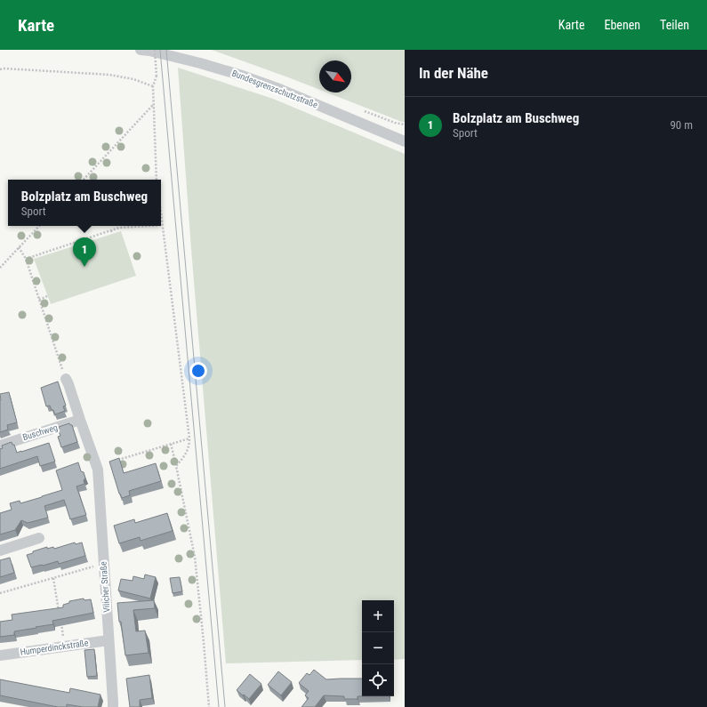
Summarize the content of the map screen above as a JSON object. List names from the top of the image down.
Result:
{
  "streets": {
    "street": [
      "Bundesgrenzschutzstraße",
      "Buschweg",
      "Vilicher Straße",
      "Humperdinckstraße"
    ]
  },
  "crossings": [
    ["Buschweg", "Vilicher Straße"],
    ["Vilicher Straße", "Humperdinckstraße"]
  ],
  "north": "bottom right",
  "page": {
    "header": "Karte",
    "nav": ["Karte", "Ebenen", "Teilen"],
    "heading": "In der Nähe",
    "list": [
      {
        "mark": "1",
        "name": "Bolzplatz am Buschweg",
        "note": "Sport",
        "value": "90 m"
      }
    ],
    "popup": ["Bolzplatz am Buschweg", "Sport"],
    "pins": "1",
    "map_buttons": ["+", "−"]
  }
}
